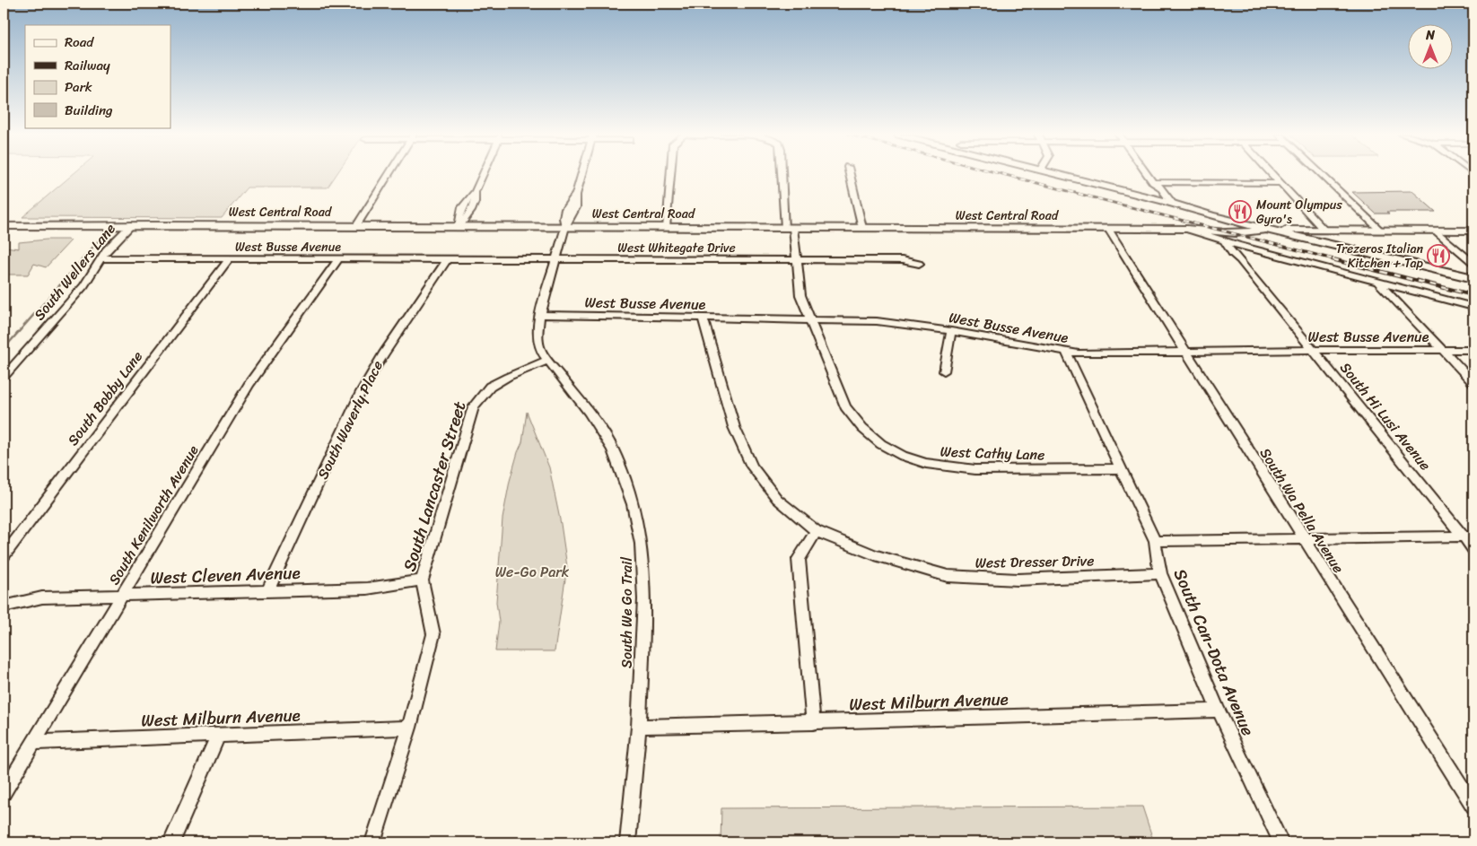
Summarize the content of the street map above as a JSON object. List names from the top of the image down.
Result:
{
  "streets": {
    "main road": ["West Central Road"],
    "street": [
      "West Busse Avenue",
      "West Whitegate Drive",
      "South Wellers Lane",
      "South Bobby Lane",
      "South Hi Lusi Avenue",
      "South Waverly Place",
      "West Cathy Lane",
      "South Lancaster Street",
      "South Wa Pella Avenue",
      "South Kenilworth Avenue",
      "West Dresser Drive",
      "West Cleven Avenue",
      "South We Go Trail",
      "South Can-Dota Avenue",
      "West Milburn Avenue"
    ]
  },
  "crossings": [
    ["West Central Road", "South Wellers Lane"],
    ["West Central Road", "South Hi Lusi Avenue"],
    ["West Central Road", "West Cathy Lane"],
    ["West Central Road", "South Wa Pella Avenue"],
    ["West Central Road", "South We Go Trail"],
    ["West Busse Avenue", "West Whitegate Drive"],
    ["West Busse Avenue", "South Wellers Lane"],
    ["West Busse Avenue", "South Bobby Lane"],
    ["West Busse Avenue", "South Hi Lusi Avenue"],
    ["West Busse Avenue", "South Waverly Place"],
    ["West Busse Avenue", "West Cathy Lane"],
    ["West Busse Avenue", "South Wa Pella Avenue"],
    ["West Busse Avenue", "South Kenilworth Avenue"],
    ["West Busse Avenue", "West Dresser Drive"],
    ["West Busse Avenue", "South We Go Trail"],
    ["West Busse Avenue", "South Can-Dota Avenue"],
    ["West Whitegate Drive", "West Cathy Lane"],
    ["West Whitegate Drive", "South We Go Trail"],
    ["South Waverly Place", "West Cleven Avenue"],
    ["West Cathy Lane", "South Can-Dota Avenue"],
    ["South Lancaster Street", "West Cleven Avenue"],
    ["South Lancaster Street", "South We Go Trail"],
    ["South Lancaster Street", "West Milburn Avenue"],
    ["South Kenilworth Avenue", "West Cleven Avenue"],
    ["South Kenilworth Avenue", "West Milburn Avenue"],
    ["West Dresser Drive", "South Can-Dota Avenue"],
    ["South We Go Trail", "West Milburn Avenue"],
    ["South Can-Dota Avenue", "West Milburn Avenue"]
  ],
  "parks": ["We-Go Park"],
  "places": {
    "restaurant": ["Mount Olympus Gyro's", "Trezeros Italian Kitchen + Tap"]
  },
  "legend": [
    "Road",
    "Railway",
    "Park",
    "Building"
  ],
  "north": "top"
}
